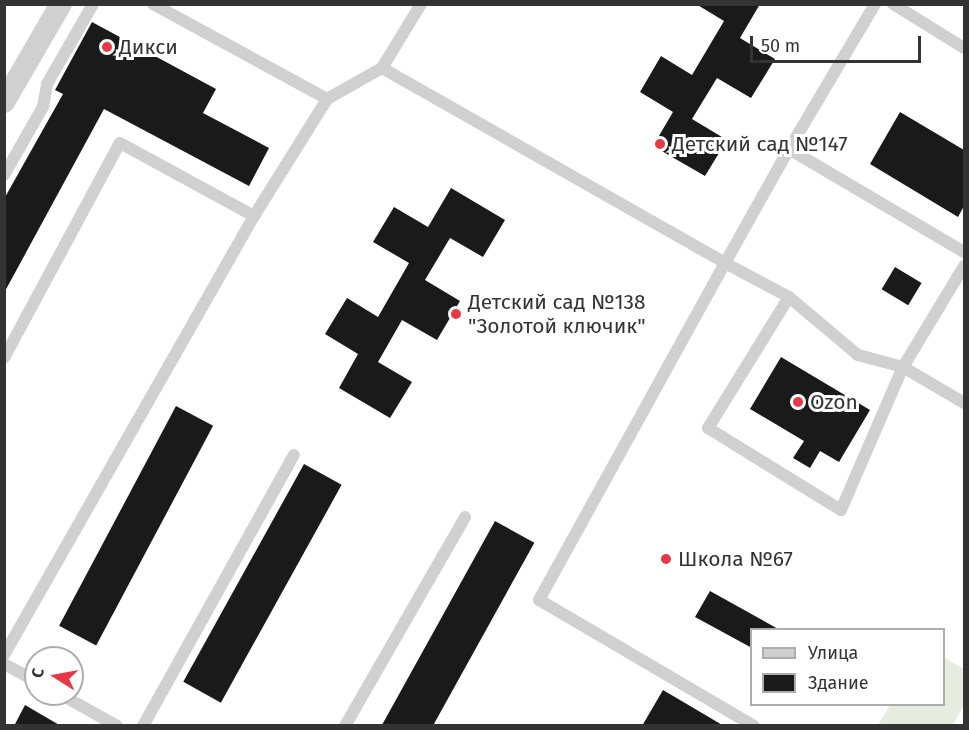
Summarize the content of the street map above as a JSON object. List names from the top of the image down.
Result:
{
  "places": [
    "Дикси",
    "Детский сад №147",
    "Детский сад №138 \"Золотой ключик\"",
    "Ozon",
    "Школа №67"
  ],
  "legend": ["Улица", "Здание"],
  "scale_bar": "50 m",
  "north": "left"
}
